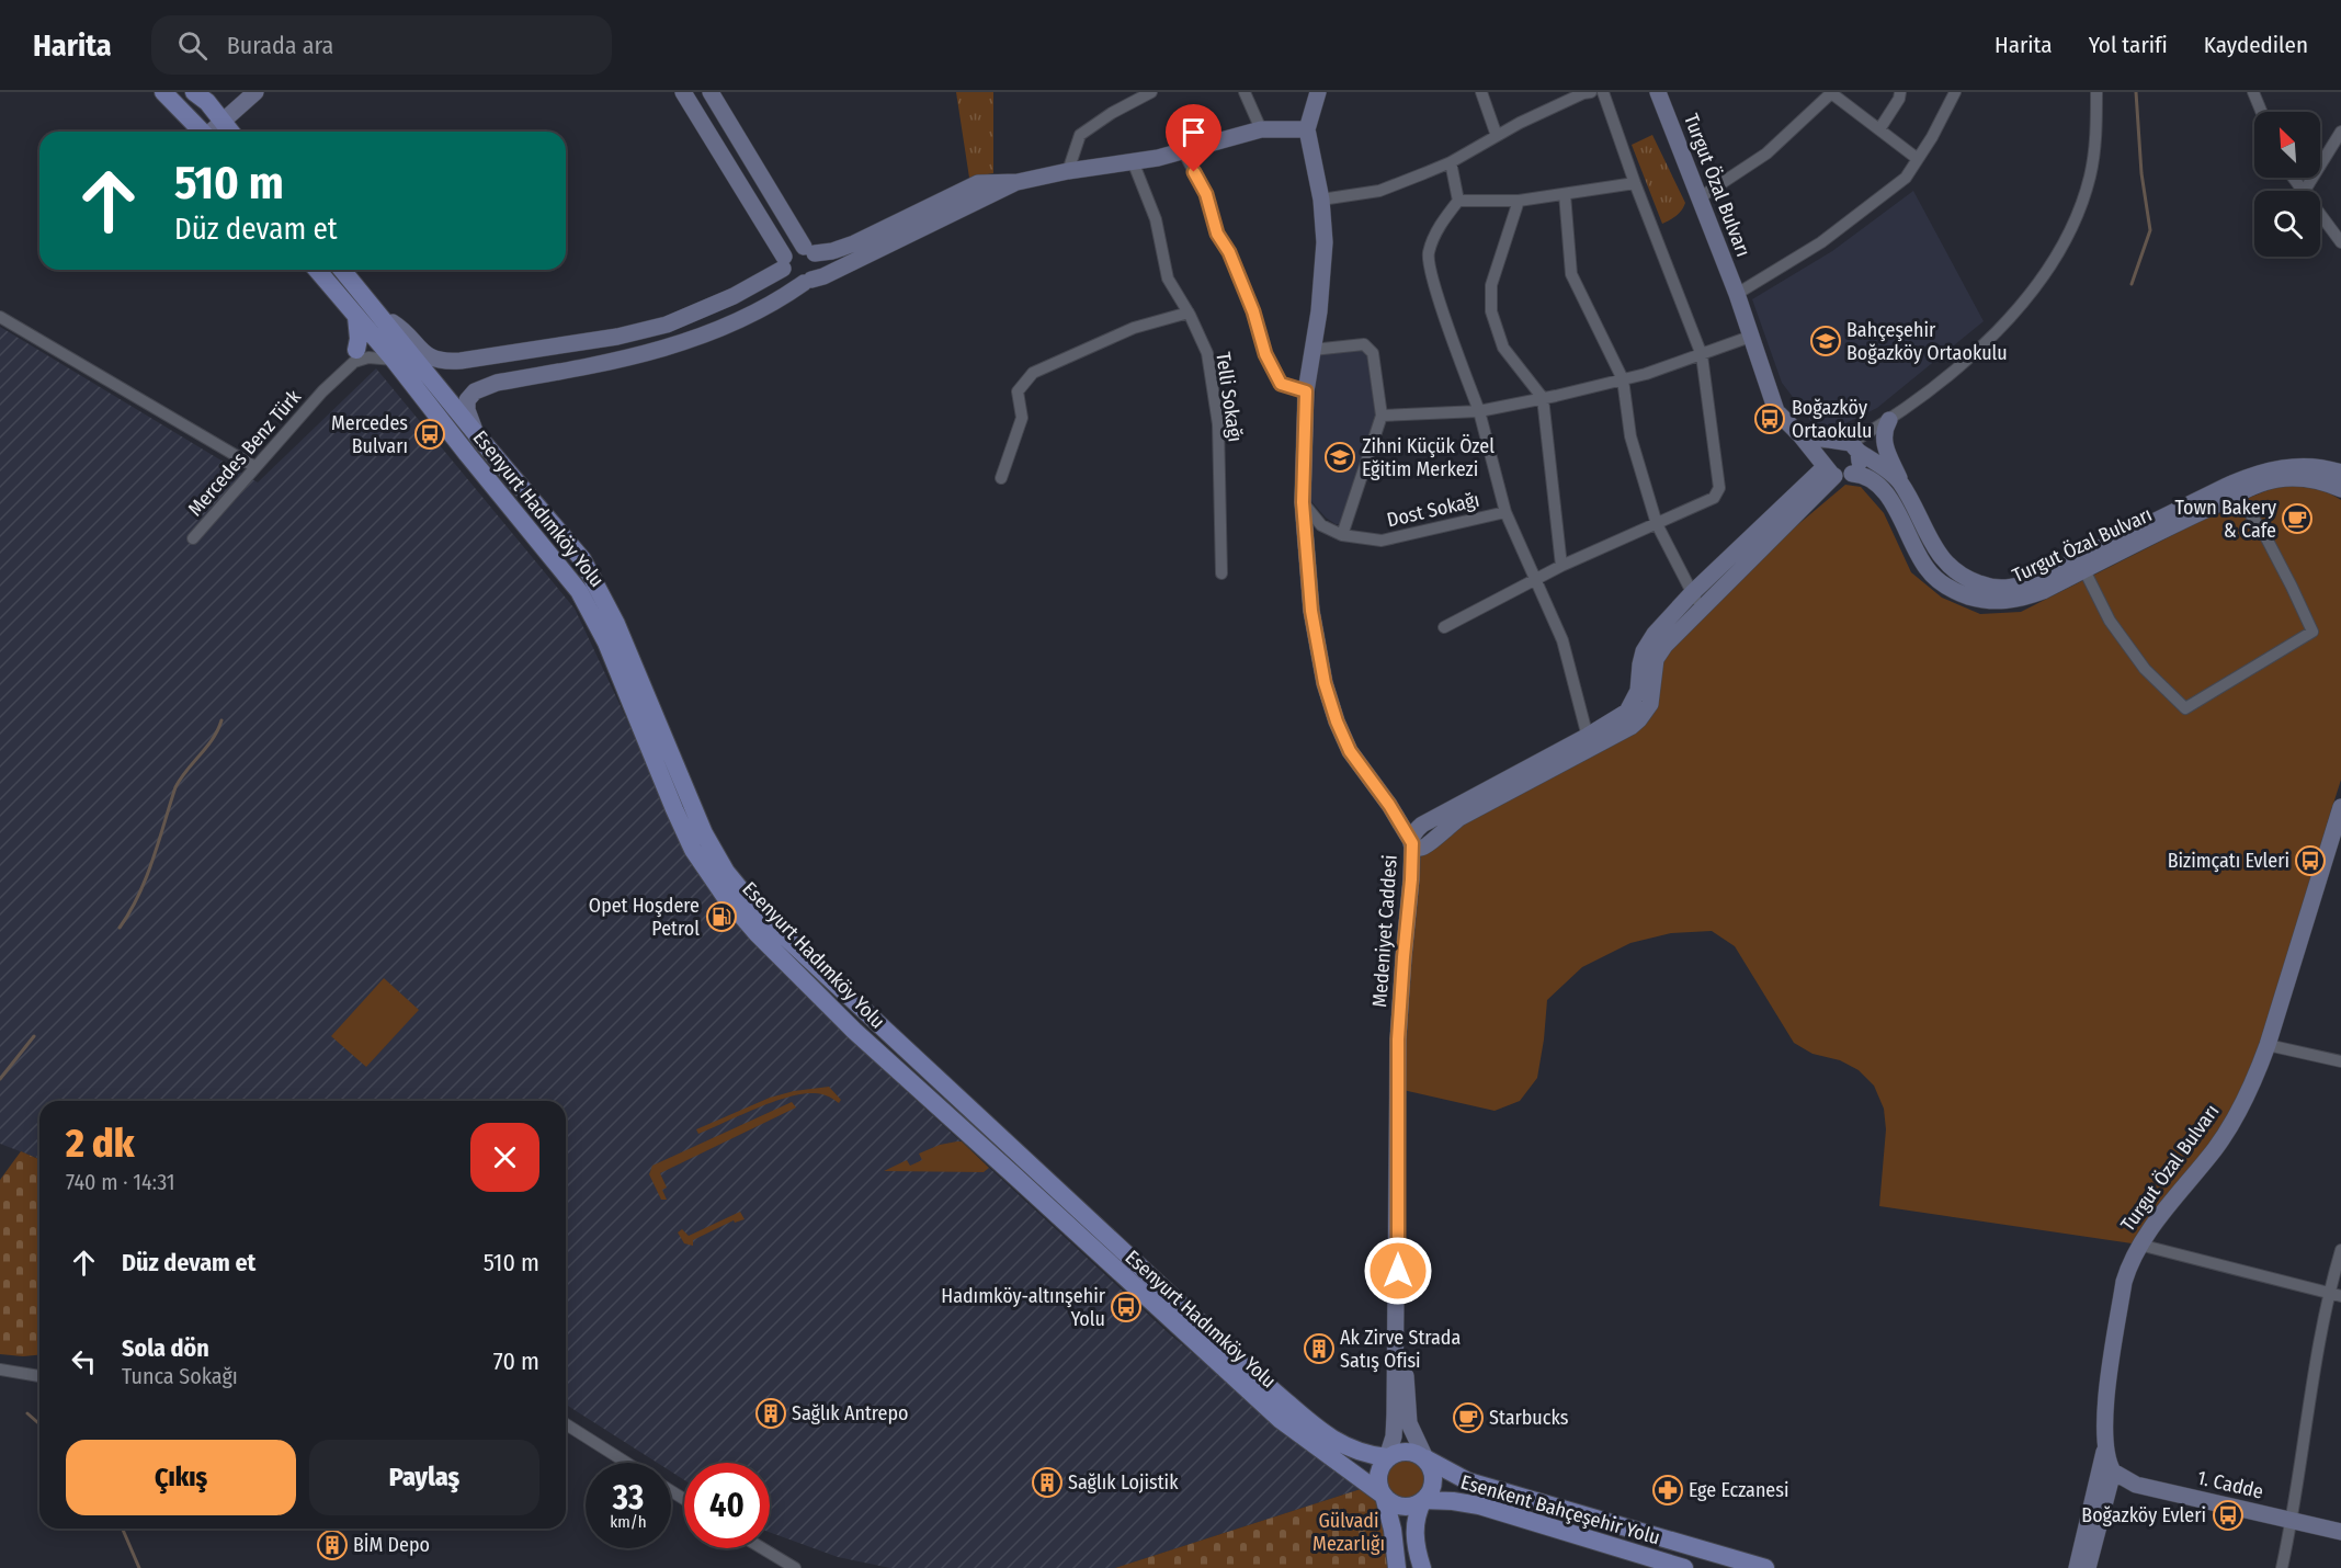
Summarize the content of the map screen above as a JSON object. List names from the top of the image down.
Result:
{
  "streets": {
    "main road": ["Esenyurt Hadımköy Yolu", "Esenkent Bahçeşehir Yolu"],
    "street": [
      "Turgut Özal Bulvarı",
      "Telli Sokağı",
      "Mercedes Benz Türk",
      "Dost Sokağı",
      "Medeniyet Caddesi",
      "1. Cadde"
    ]
  },
  "crossings": [
    ["Turgut Özal Bulvarı", "1. Cadde"],
    ["Mercedes Benz Türk", "Esenyurt Hadımköy Yolu"],
    ["Esenyurt Hadımköy Yolu", "Esenkent Bahçeşehir Yolu"],
    ["Dost Sokağı", "Medeniyet Caddesi"]
  ],
  "parks": ["Gülvadi Mezarlığı"],
  "places": {
    "school or university": ["Bahçeşehir Boğazköy Ortaokulu", "Zihni Küçük Özel Eğitim Merkezi"],
    "bus stop": [
      "Boğazköy Ortaokulu",
      "Mercedes Bulvarı",
      "Bizimçatı Evleri",
      "Hadımköy-altınşehir Yolu",
      "Boğazköy Evleri"
    ],
    "cafe": ["Town Bakery & Cafe", "Starbucks"],
    "fuel station": ["Opet Hoşdere Petrol"],
    "building": [
      "Ak Zirve Strada Satış Ofisi",
      "Sağlık Antrepo",
      "Sağlık Lojistik",
      "BİM Depo"
    ],
    "pharmacy": ["Ege Eczanesi"]
  },
  "north": "top left",
  "page": {
    "header": "Harita",
    "search": "Burada ara",
    "nav": ["Harita", "Yol tarifi", "Kaydedilen"],
    "turn": ["510 m", "Düz devam et"],
    "heading": ["2 dk", "740 m · 14:31"],
    "list": [
      {
        "name": "Düz devam et",
        "value": "510 m"
      },
      {
        "name": "Sola dön",
        "note": "Tunca Sokağı",
        "value": "70 m"
      }
    ],
    "buttons": ["Çıkış", "Paylaş"],
    "speed": "33 km/h",
    "limit": "40"
  }
}
